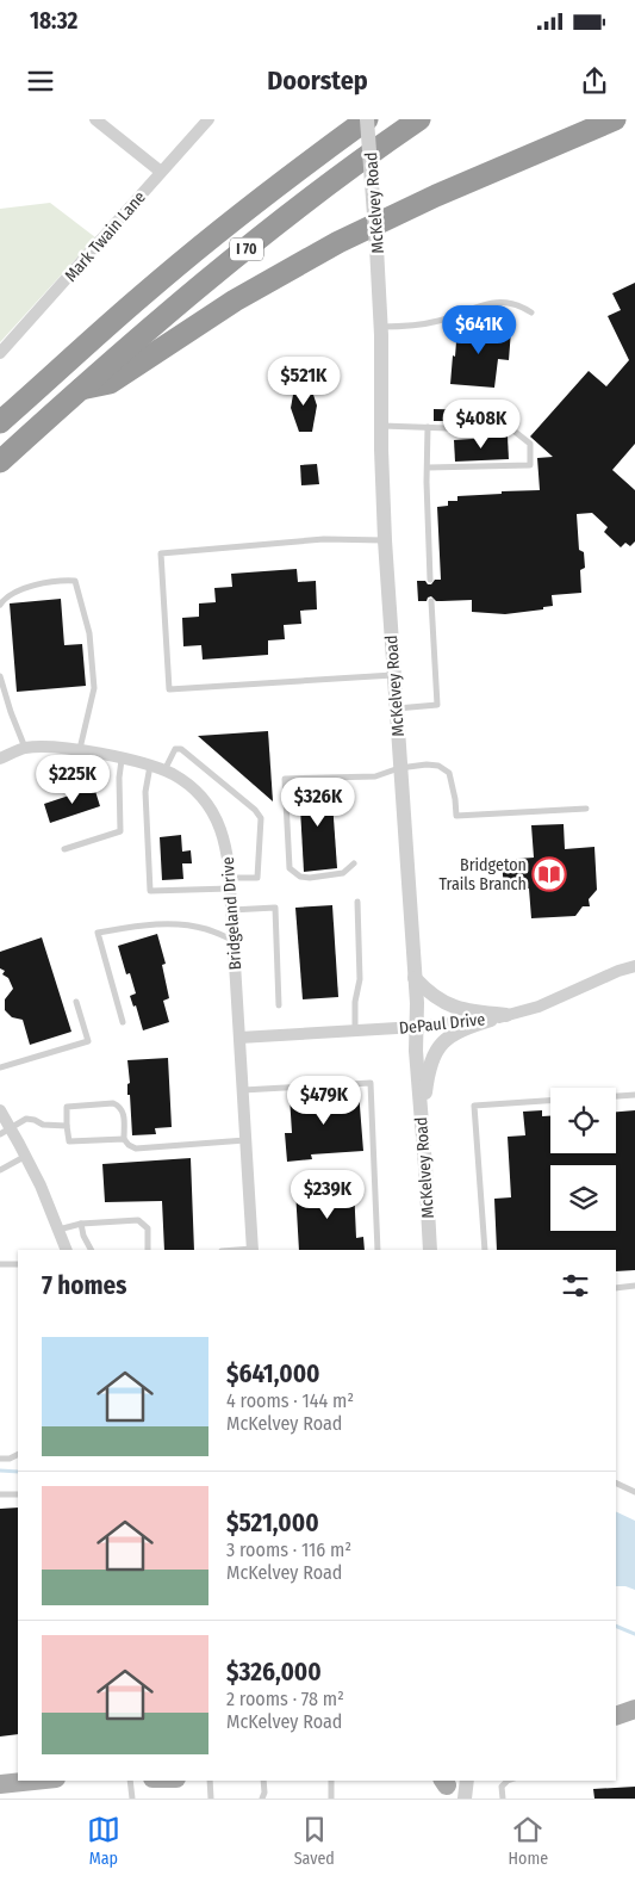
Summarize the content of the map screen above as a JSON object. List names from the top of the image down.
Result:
{
  "streets": {
    "highway": ["I 70"],
    "street": [
      "McKelvey Road",
      "Mark Twain Lane",
      "Bridgeland Drive",
      "DePaul Drive"
    ]
  },
  "crossings": [
    ["McKelvey Road", "I 70"],
    ["McKelvey Road", "DePaul Drive"],
    ["Bridgeland Drive", "DePaul Drive"]
  ],
  "places": {
    "library": ["Bridgeton Trails Branch"]
  },
  "page": {
    "status": "18:32",
    "header": "Doorstep",
    "price": [
      "$641K",
      "$521K",
      "$408K",
      "$225K",
      "$326K",
      "$479K",
      "$239K"
    ],
    "heading": "7 homes",
    "list": [
      {
        "name": "$641,000",
        "note": "4 rooms · 144 m² · McKelvey Road"
      },
      {
        "name": "$521,000",
        "note": "3 rooms · 116 m² · McKelvey Road"
      },
      {
        "name": "$326,000",
        "note": "2 rooms · 78 m² · McKelvey Road"
      }
    ],
    "tabs": ["Map", "Saved", "Home"]
  }
}
